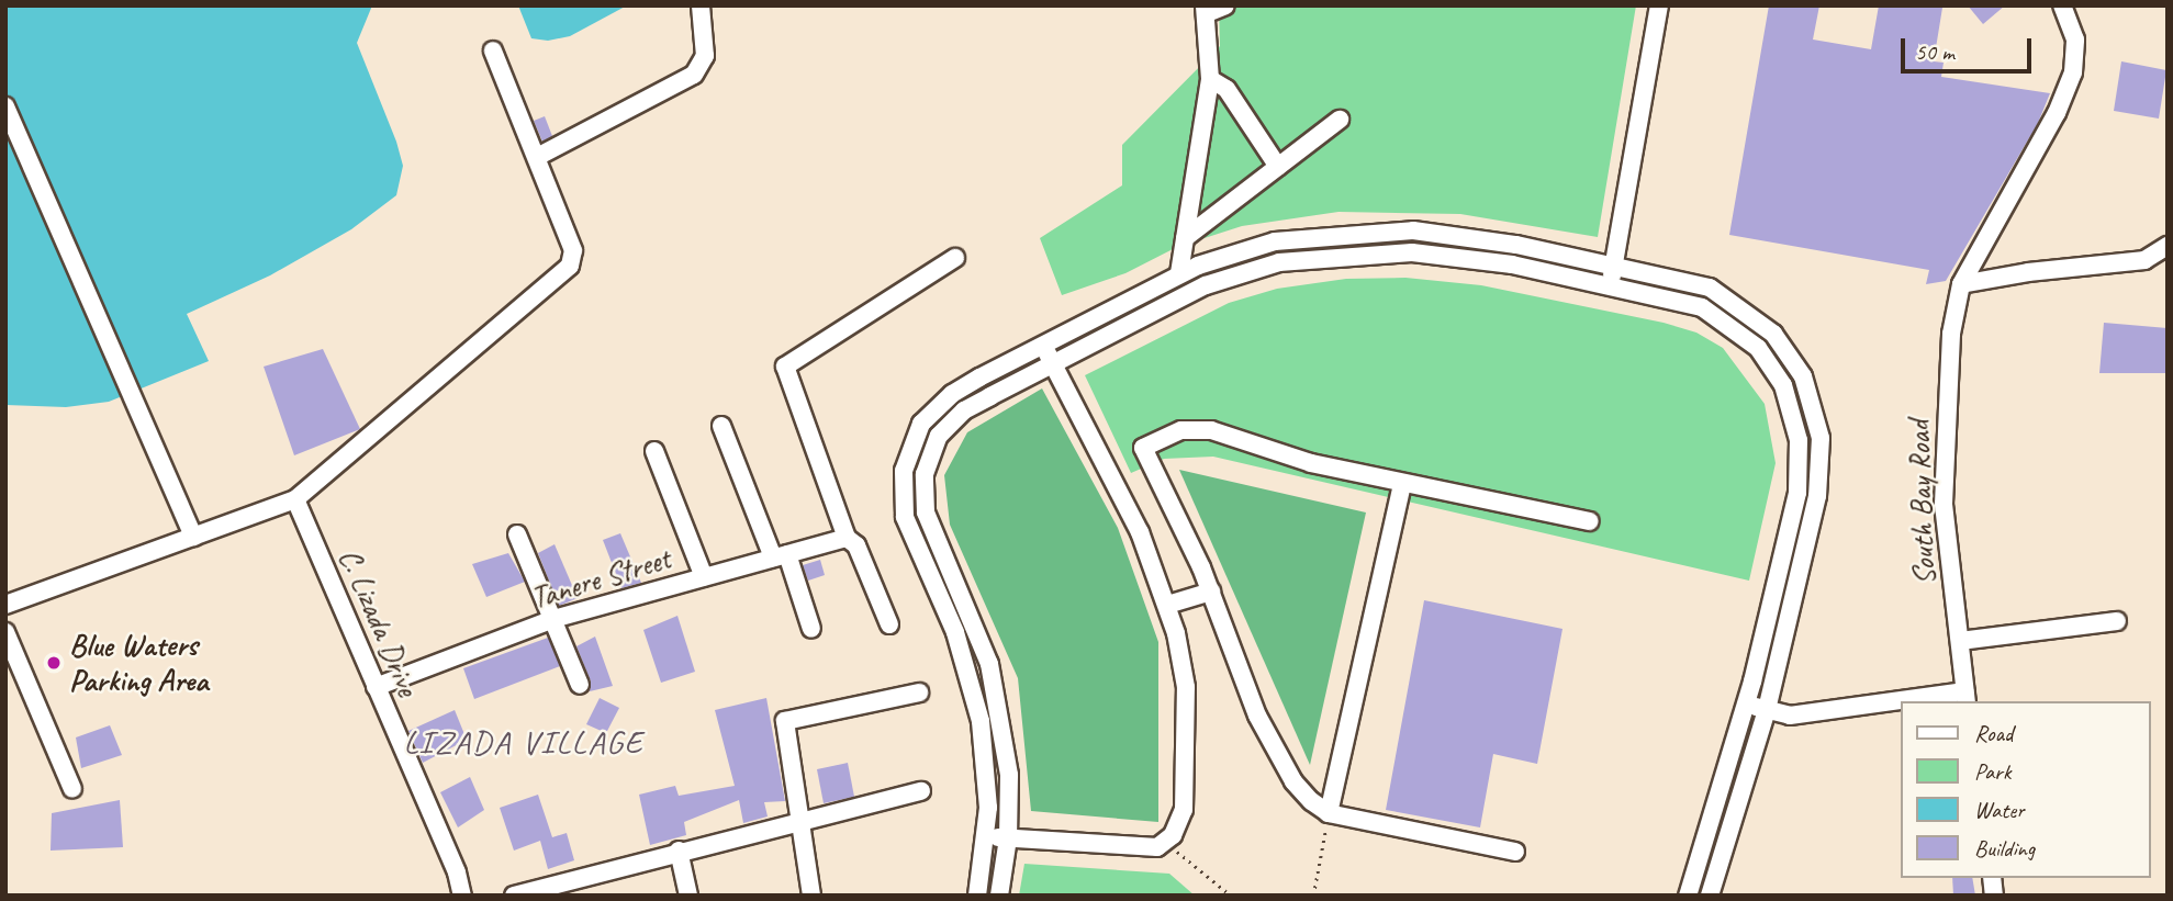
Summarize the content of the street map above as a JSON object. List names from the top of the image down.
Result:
{
  "streets": {
    "street": ["South Bay Road", "Tanere Street", "C. Lizada Drive"]
  },
  "crossings": [
    ["Tanere Street", "C. Lizada Drive"]
  ],
  "districts": ["LIZADA VILLAGE"],
  "places": ["Blue Waters Parking Area"],
  "legend": [
    "Road",
    "Park",
    "Water",
    "Building"
  ],
  "scale_bar": "50 m"
}
